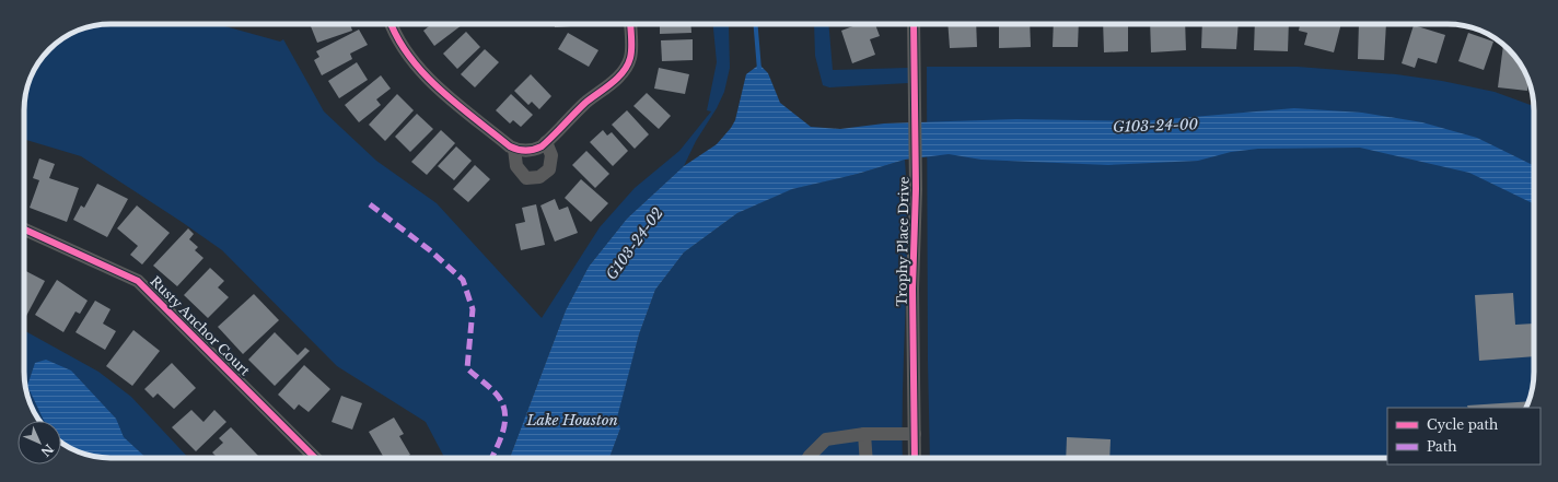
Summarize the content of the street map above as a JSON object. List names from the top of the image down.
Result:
{
  "streets": {
    "street": ["Trophy Place Drive", "Rusty Anchor Court"]
  },
  "water": ["G103-24-00", "G103-24-02", "Lake Houston"],
  "legend": ["Cycle path", "Path"],
  "north": "bottom right"
}
